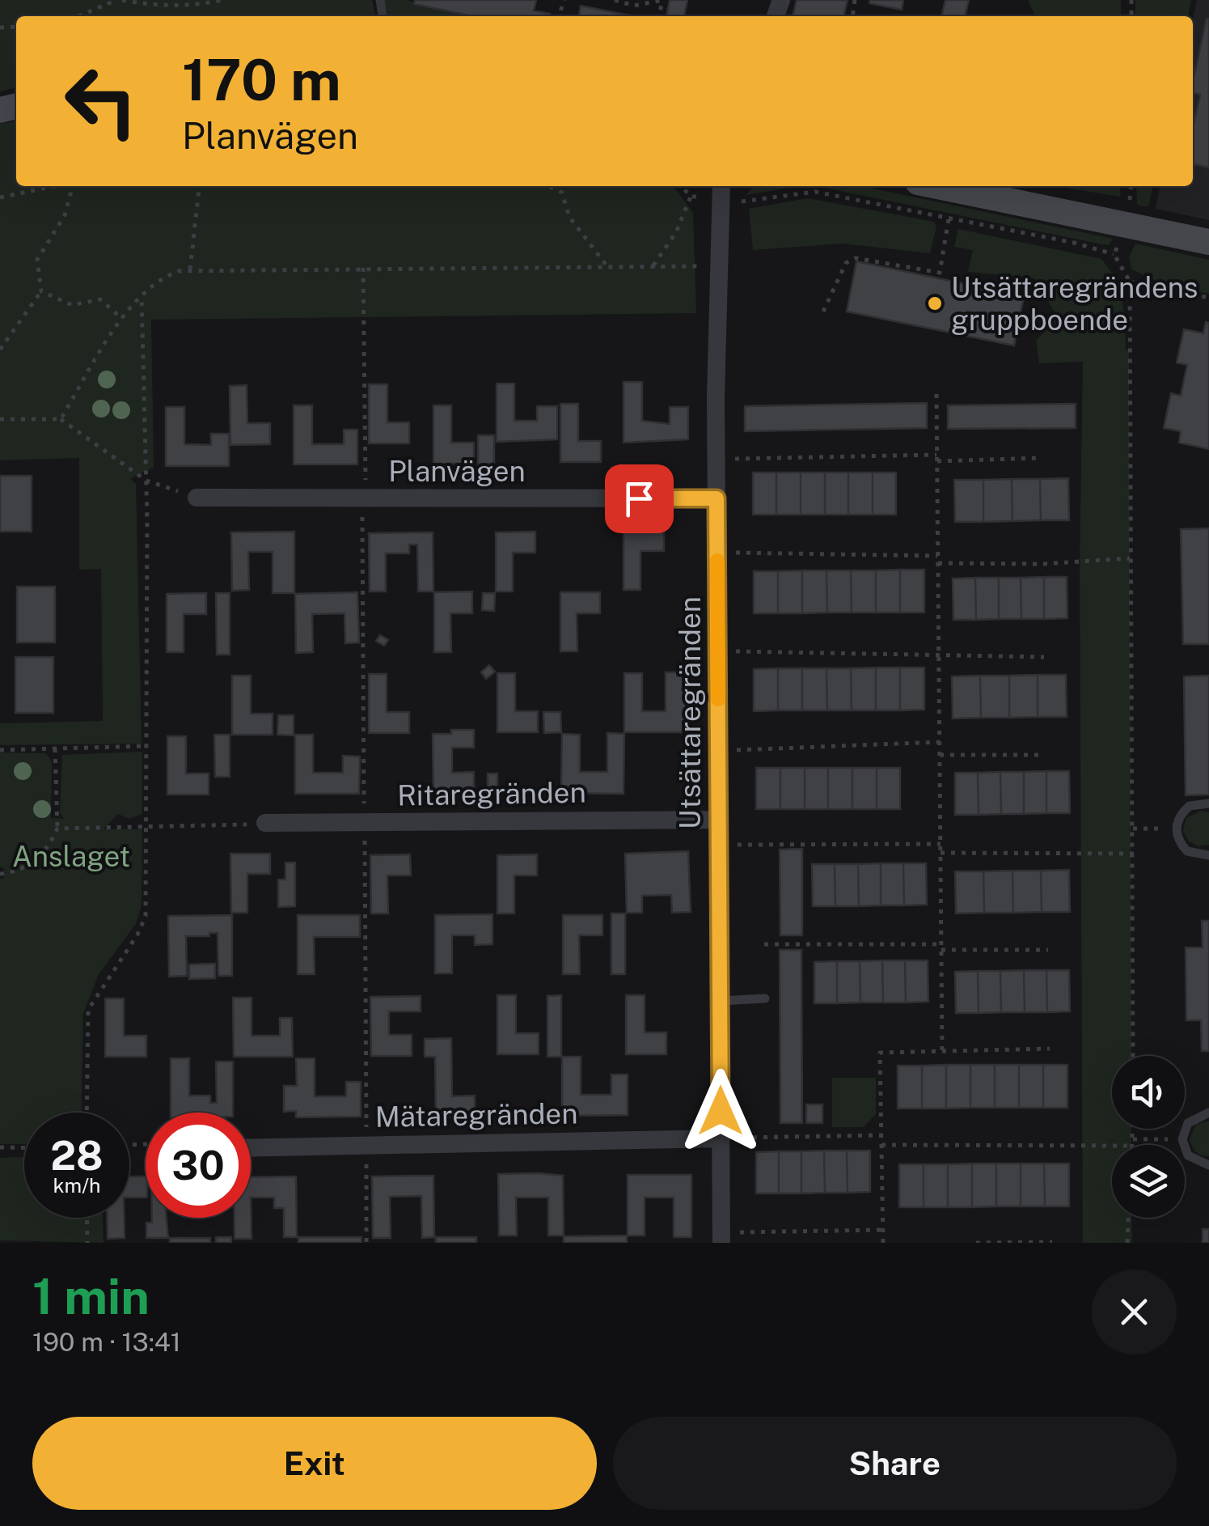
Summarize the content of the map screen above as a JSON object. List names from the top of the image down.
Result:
{
  "streets": {
    "street": [
      "Planvägen",
      "Utsättaregränden",
      "Ritaregränden",
      "Mätaregränden"
    ]
  },
  "crossings": [
    ["Planvägen", "Utsättaregränden"],
    ["Utsättaregränden", "Ritaregränden"],
    ["Utsättaregränden", "Mätaregränden"]
  ],
  "parks": ["Anslaget"],
  "places": ["Utsättaregrändens gruppboende"],
  "page": {
    "turn": ["170 m", "Planvägen"],
    "speed": "28 km/h",
    "limit": "30",
    "heading": ["1 min", "190 m · 13:41"],
    "buttons": ["Exit", "Share"]
  }
}
